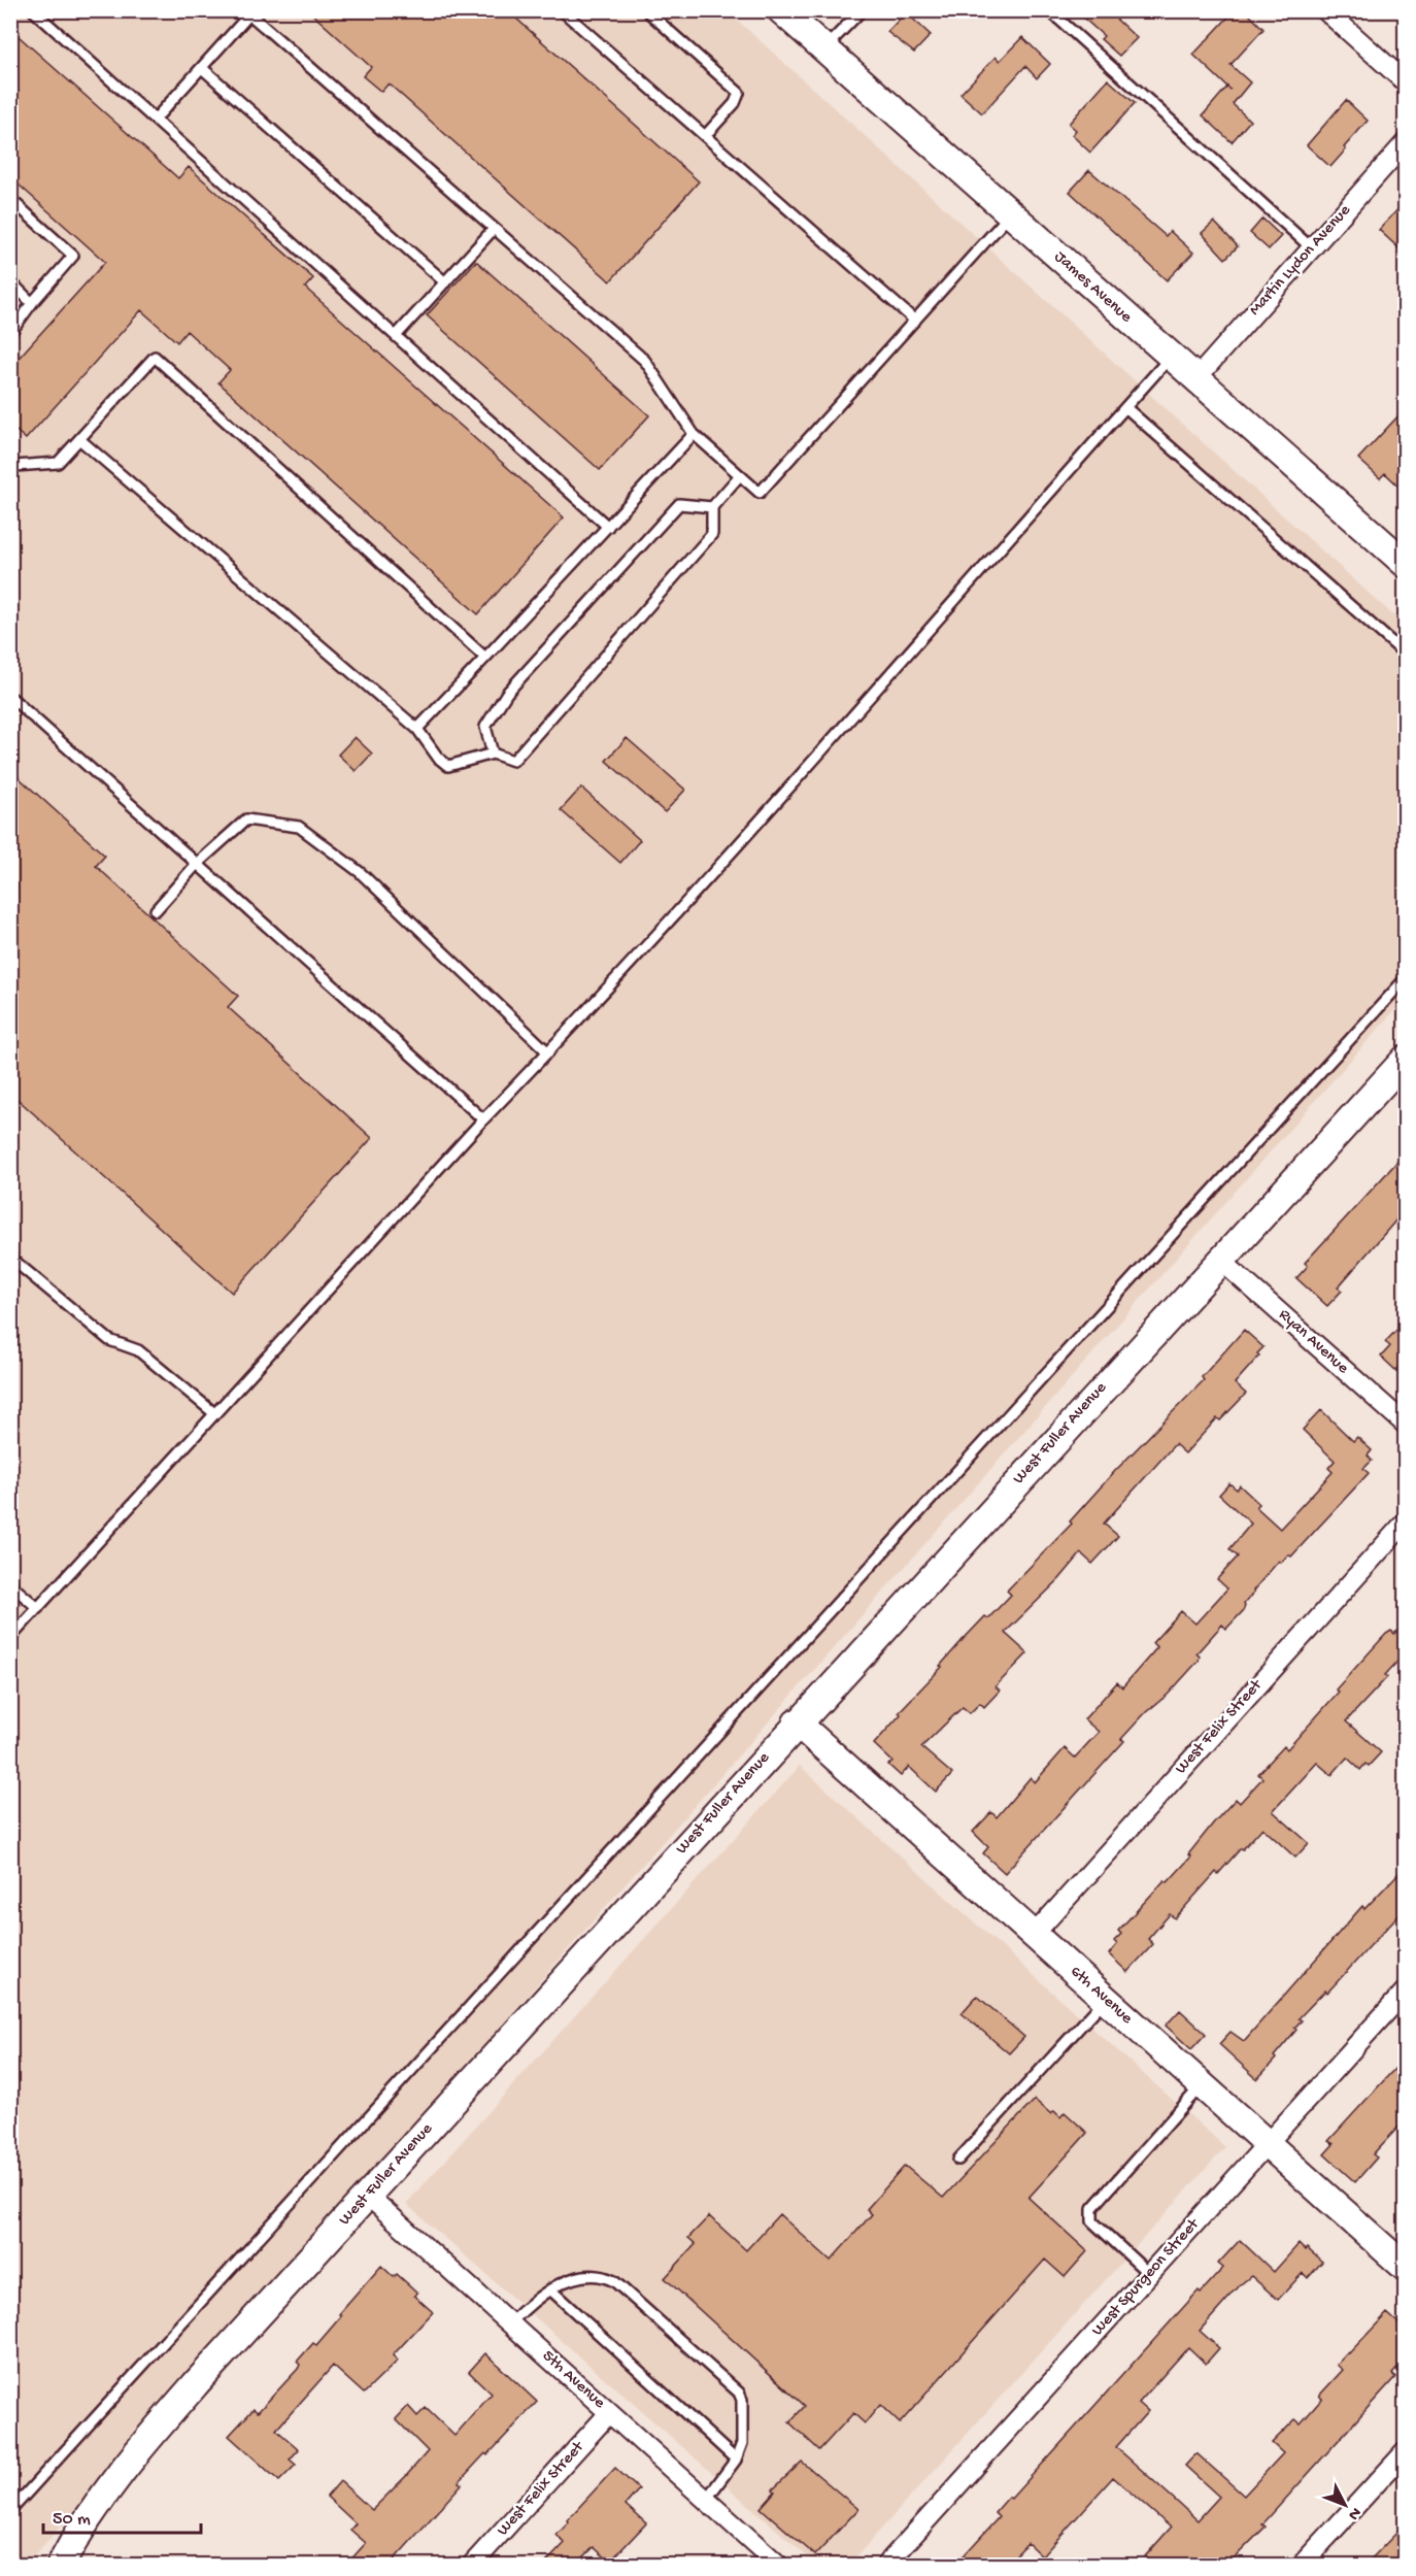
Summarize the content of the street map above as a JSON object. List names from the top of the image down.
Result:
{
  "streets": {
    "street": [
      "Martin Lydon Avenue",
      "James Avenue",
      "Ryan Avenue",
      "West Fuller Avenue",
      "West Felix Street",
      "6th Avenue",
      "West Spurgeon Street",
      "5th Avenue"
    ]
  },
  "crossings": [
    ["Martin Lydon Avenue", "James Avenue"],
    ["Ryan Avenue", "West Fuller Avenue"],
    ["West Fuller Avenue", "6th Avenue"],
    ["West Fuller Avenue", "5th Avenue"],
    ["West Felix Street", "6th Avenue"],
    ["West Felix Street", "5th Avenue"],
    ["6th Avenue", "West Spurgeon Street"]
  ],
  "scale_bar": "50 m",
  "north": "bottom right"
}
